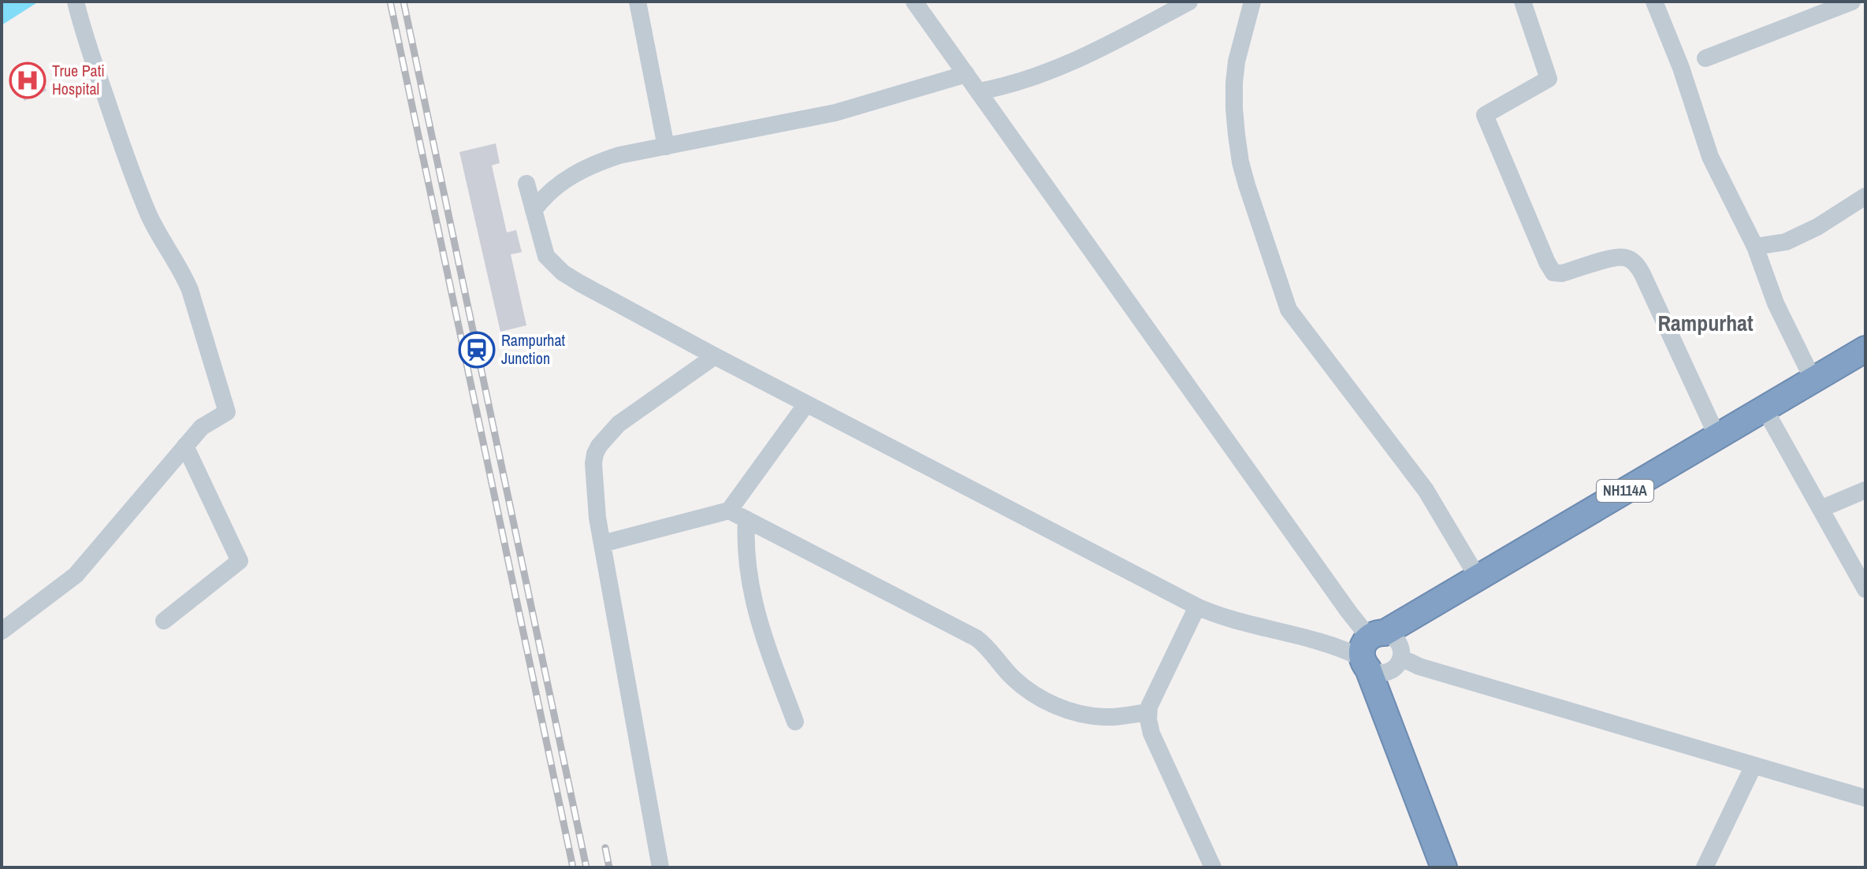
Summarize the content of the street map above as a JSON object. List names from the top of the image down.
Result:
{
  "streets": {
    "highway": ["NH114A"]
  },
  "districts": ["Rampurhat"],
  "places": {
    "hospital": ["True Pati Hospital"],
    "station": ["Rampurhat Junction"]
  }
}
